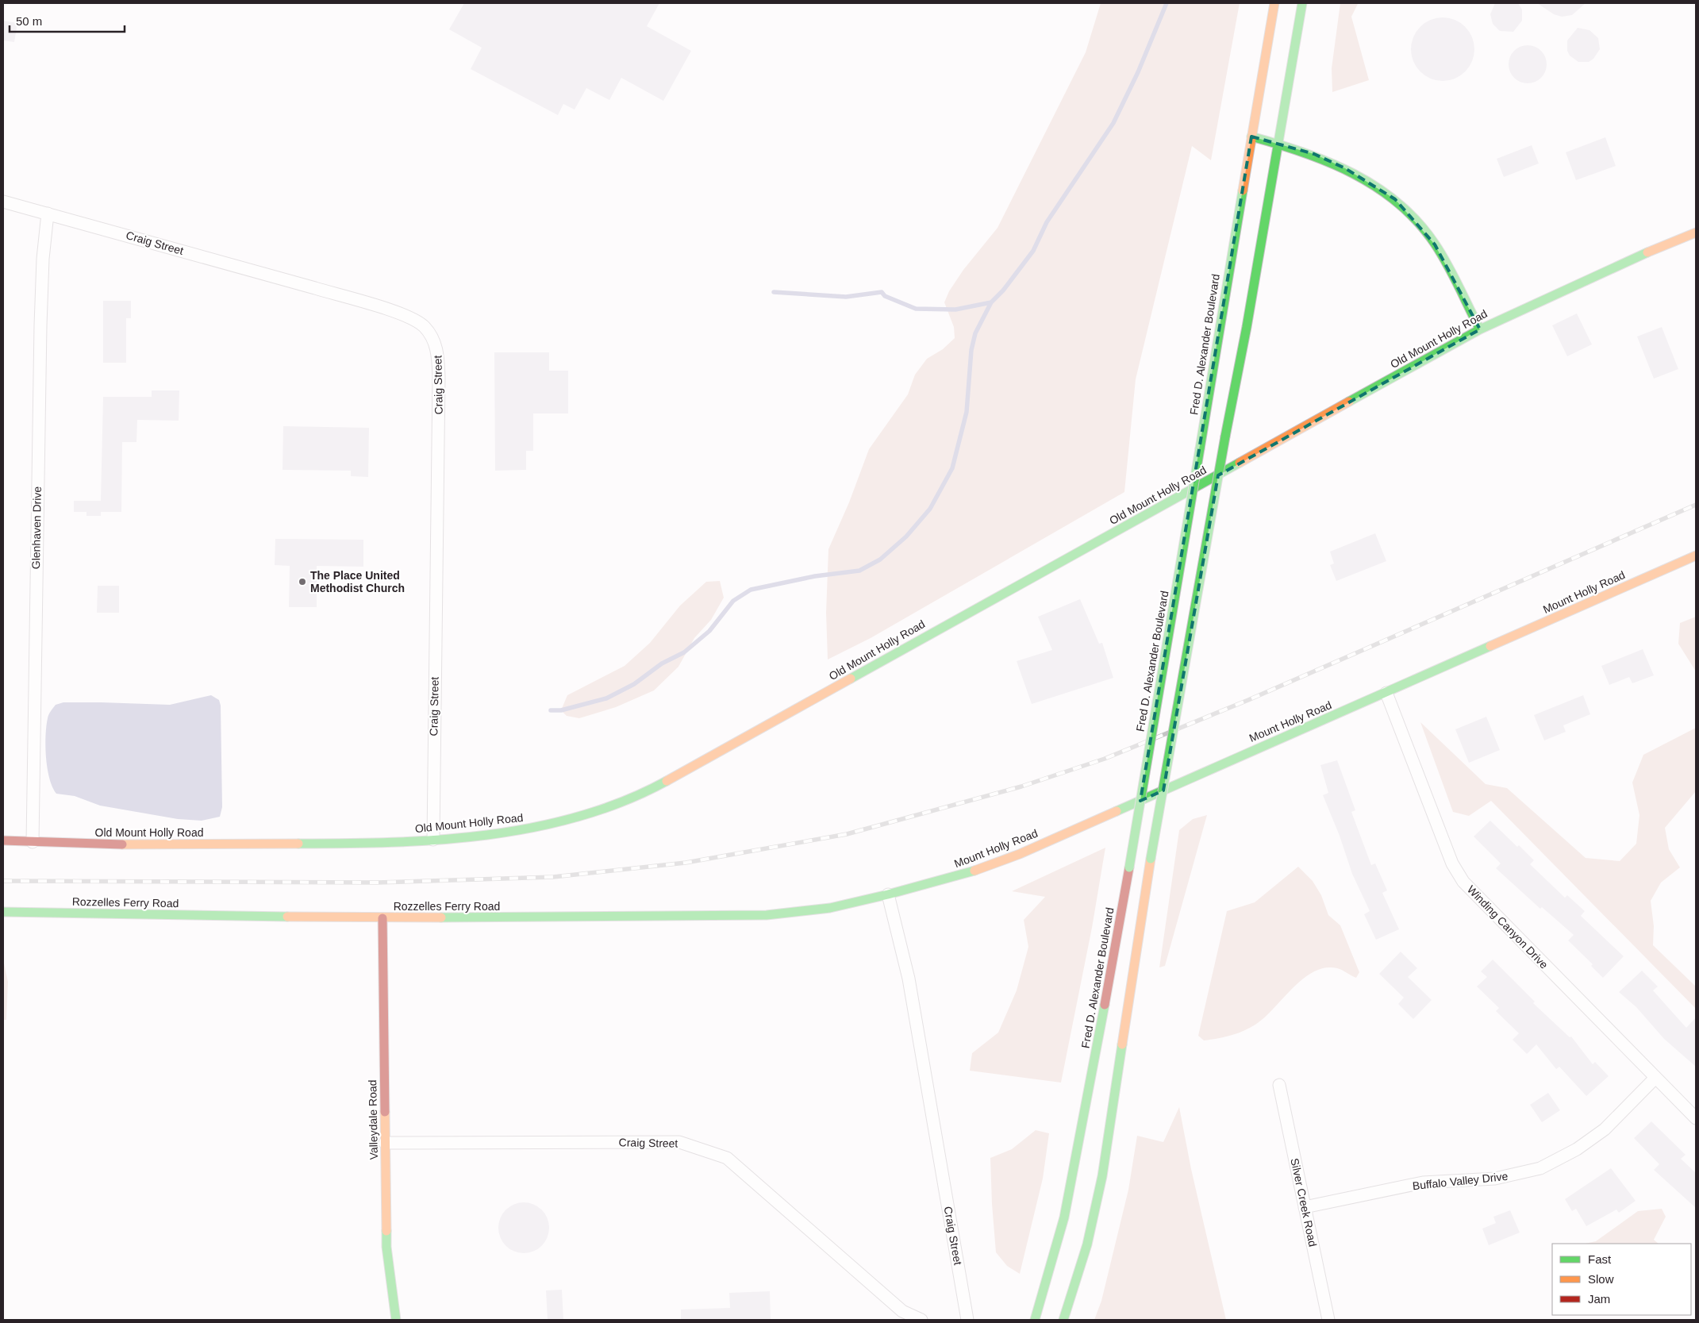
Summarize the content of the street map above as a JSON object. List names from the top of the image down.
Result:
{
  "streets": {
    "street": [
      "Craig Street",
      "Old Mount Holly Road",
      "Fred D. Alexander Boulevard",
      "Glenhaven Drive",
      "Mount Holly Road",
      "Rozzelles Ferry Road",
      "Winding Canyon Drive",
      "Valleydale Road",
      "Buffalo Valley Drive",
      "Silver Creek Road"
    ]
  },
  "crossings": [
    ["Craig Street", "Old Mount Holly Road"],
    ["Craig Street", "Glenhaven Drive"],
    ["Craig Street", "Mount Holly Road"],
    ["Craig Street", "Rozzelles Ferry Road"],
    ["Craig Street", "Valleydale Road"],
    ["Old Mount Holly Road", "Glenhaven Drive"],
    ["Mount Holly Road", "Rozzelles Ferry Road"],
    ["Mount Holly Road", "Winding Canyon Drive"],
    ["Rozzelles Ferry Road", "Valleydale Road"],
    ["Winding Canyon Drive", "Buffalo Valley Drive"],
    ["Buffalo Valley Drive", "Silver Creek Road"]
  ],
  "places": ["The Place United Methodist Church"],
  "legend": ["Fast", "Slow", "Jam"],
  "scale_bar": "50 m"
}
